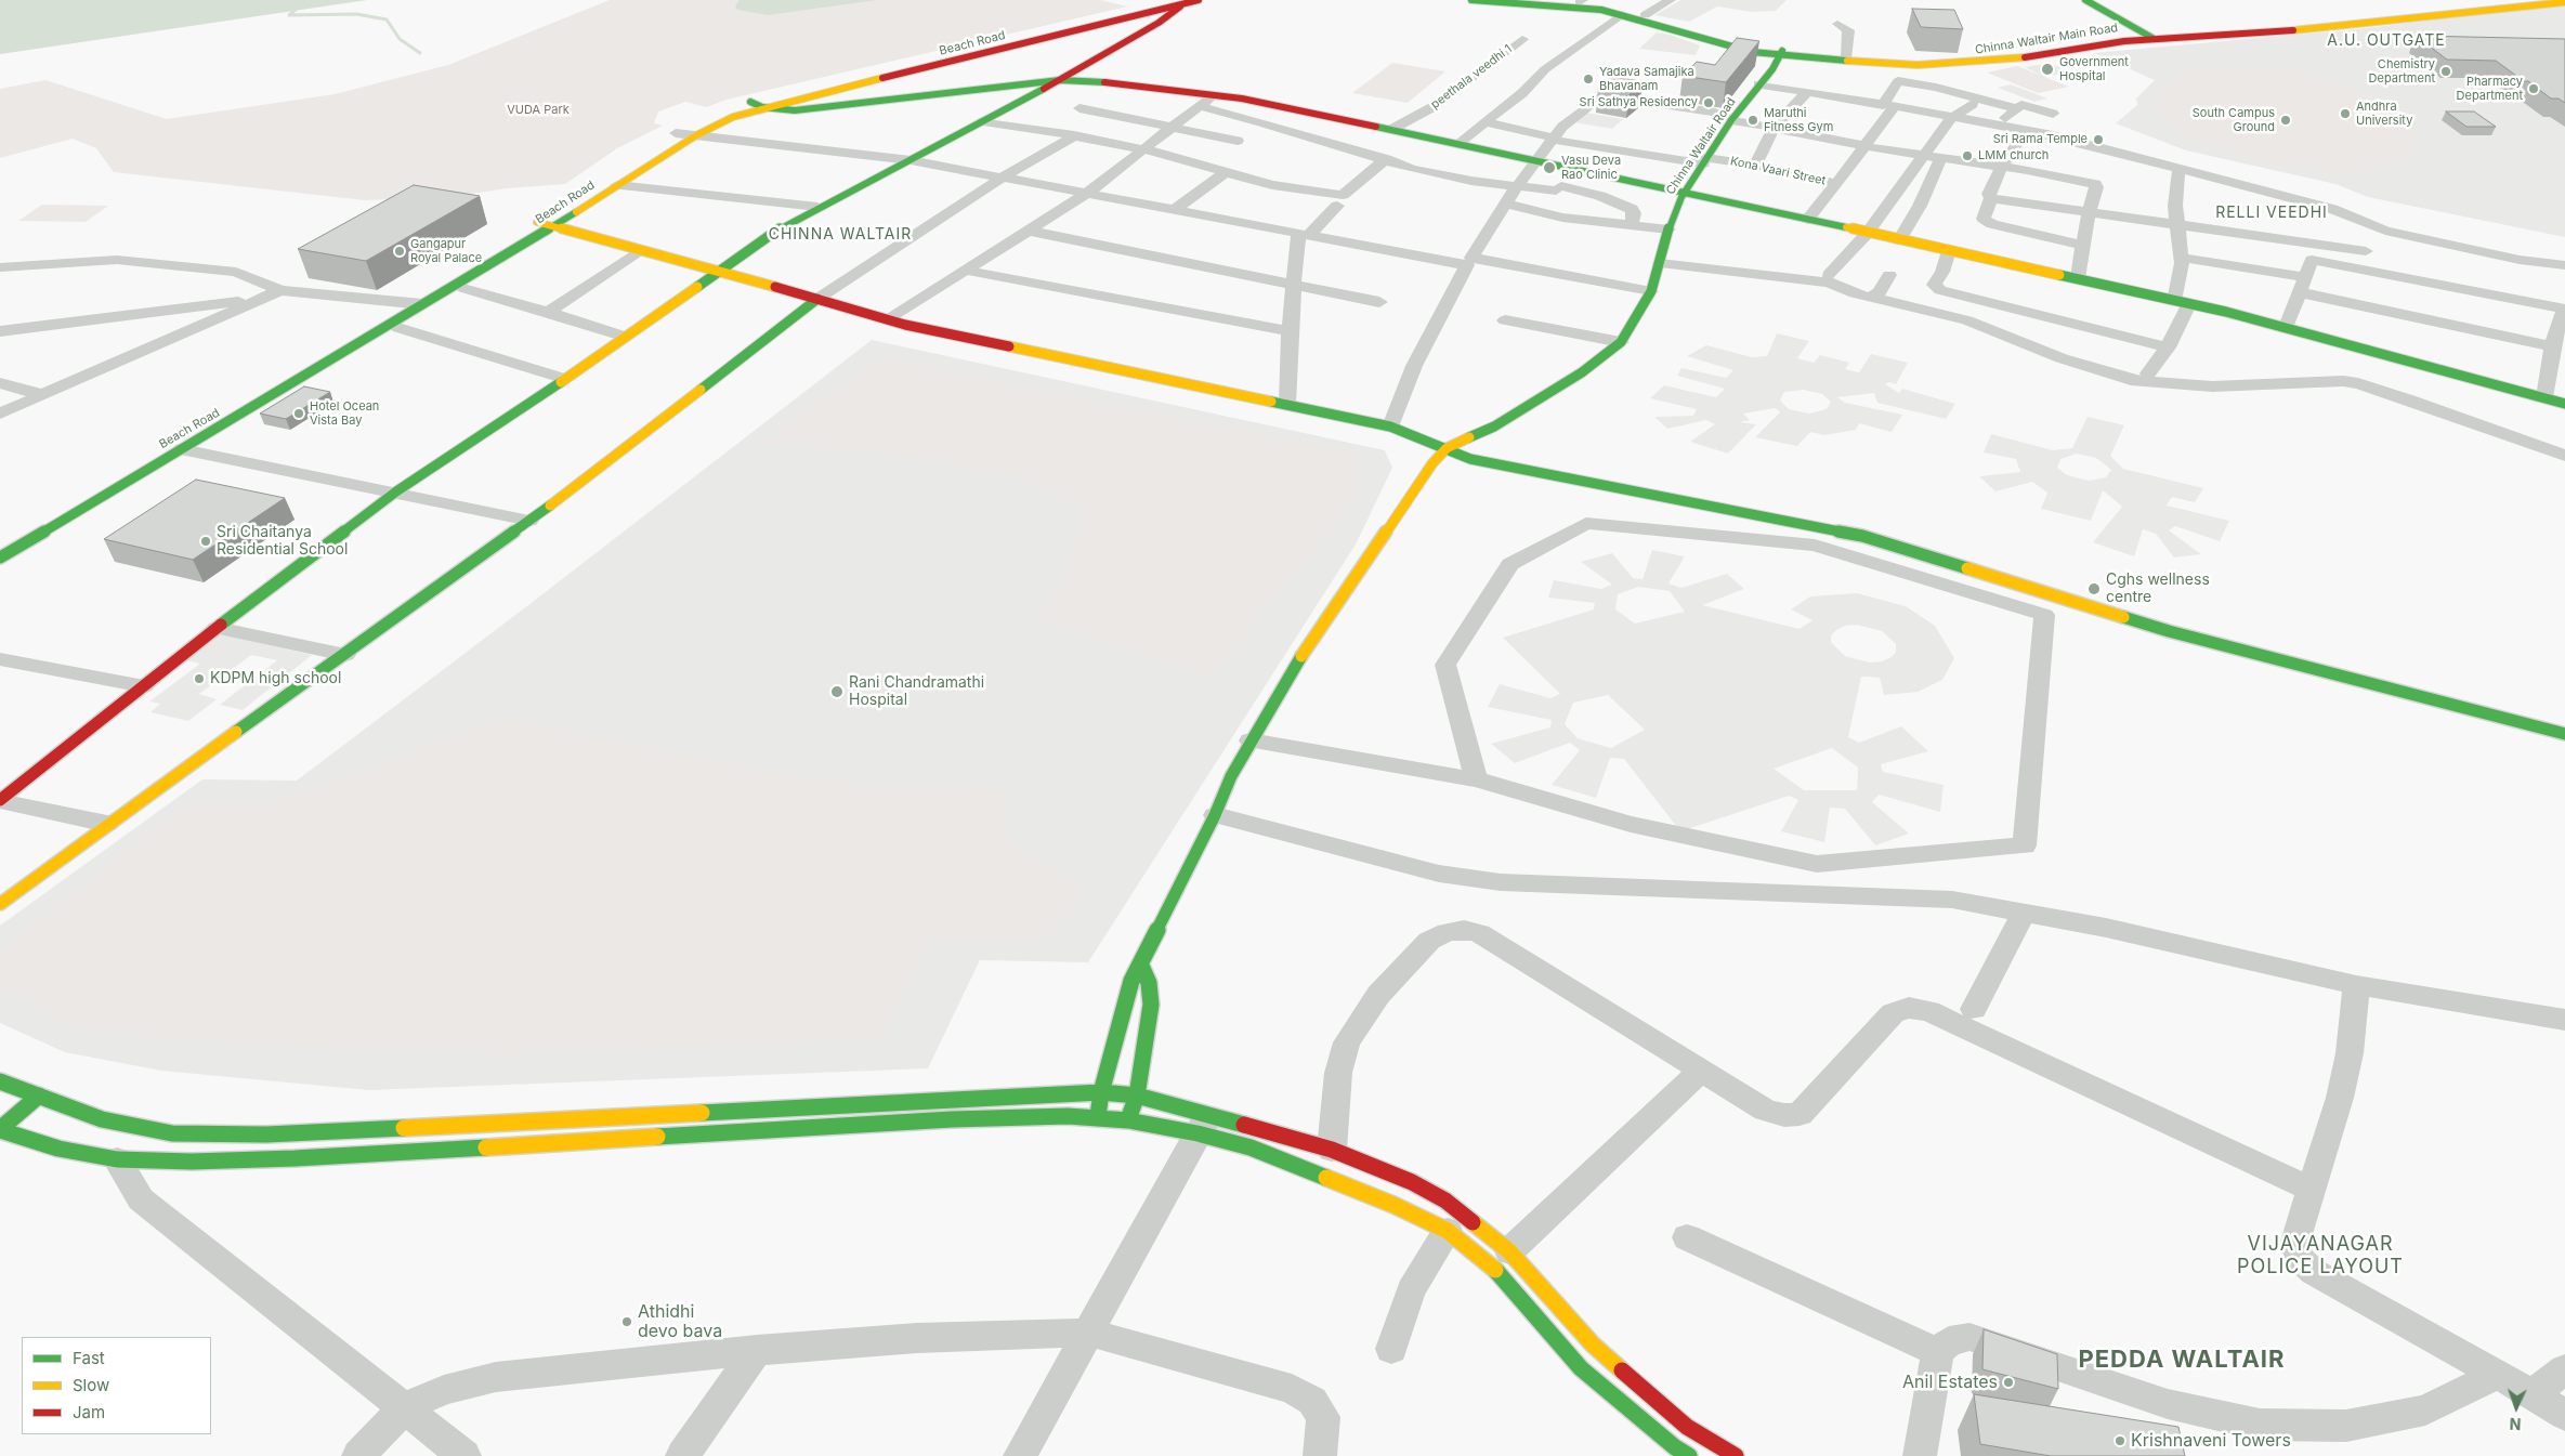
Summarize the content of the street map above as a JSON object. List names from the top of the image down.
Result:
{
  "streets": {
    "street": [
      "Chinna Waltair Main Road",
      "Beach Road",
      "peethala veedhi 1",
      "Chinna Waltair Road",
      "Kona Vaari Street"
    ]
  },
  "crossings": [
    ["Chinna Waltair Main Road", "Chinna Waltair Road"],
    ["Chinna Waltair Road", "Kona Vaari Street"]
  ],
  "districts": [
    "A.U. OUTGATE",
    "RELLI VEEDHI",
    "CHINNA WALTAIR",
    "VIJAYANAGAR POLICE LAYOUT",
    "PEDDA WALTAIR"
  ],
  "parks": ["VUDA Park"],
  "places": [
    "Government Hospital",
    "Chemistry Department",
    "Yadava Samajika Bhavanam",
    "Pharmacy Department",
    "Sri Sathya Residency",
    "Andhra University",
    "Maruthi Fitness Gym",
    "South Campus Ground",
    "Sri Rama Temple",
    "LMM church",
    "Vasu Deva Rao Clinic",
    "Gangapur Royal Palace",
    "Hotel Ocean Vista Bay",
    "Sri Chaitanya Residential School",
    "Cghs wellness centre",
    "KDPM high school",
    "Rani Chandramathi Hospital",
    "Athidhi devo bava",
    "Anil Estates",
    "Krishnaveni Towers"
  ],
  "legend": ["Fast", "Slow", "Jam"],
  "north": "bottom"
}
